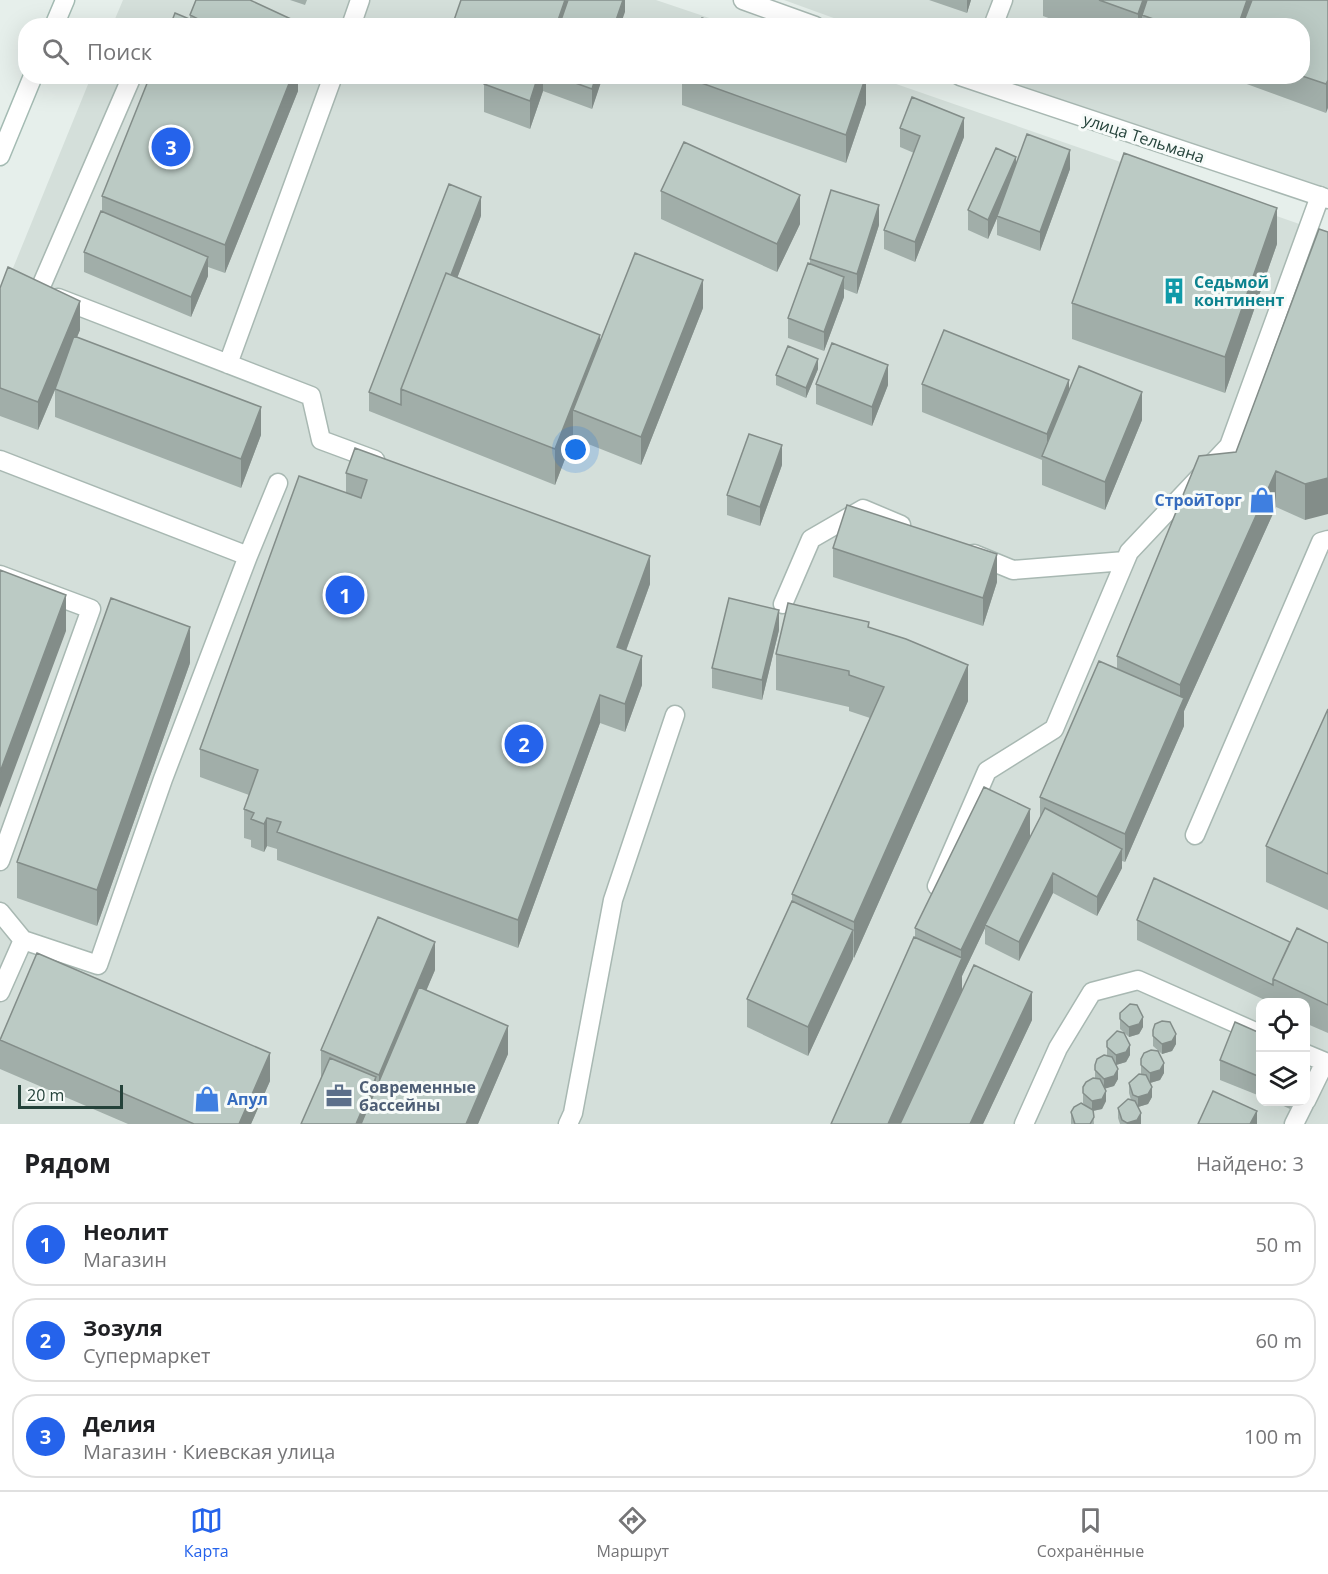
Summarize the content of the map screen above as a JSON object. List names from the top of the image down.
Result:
{
  "streets": {
    "street": ["улица Тельмана"]
  },
  "places": {
    "building": ["Седьмой континент"],
    "shop": ["СтройТорг", "Апул"],
    "office": ["Современные бассейны"]
  },
  "scale_bar": "20 m",
  "page": {
    "search": "Поиск",
    "pins": ["3", "1", "2"],
    "scale": "20 m",
    "heading": ["Рядом", "Найдено: 3"],
    "list": [
      {
        "mark": "1",
        "name": "Неолит",
        "note": "Магазин",
        "value": "50 m"
      },
      {
        "mark": "2",
        "name": "Зозуля",
        "note": "Супермаркет",
        "value": "60 m"
      },
      {
        "mark": "3",
        "name": "Делия",
        "note": "Магазин · Киевская улица",
        "value": "100 m"
      }
    ],
    "nav": ["Карта", "Маршрут", "Сохранённые"]
  }
}
